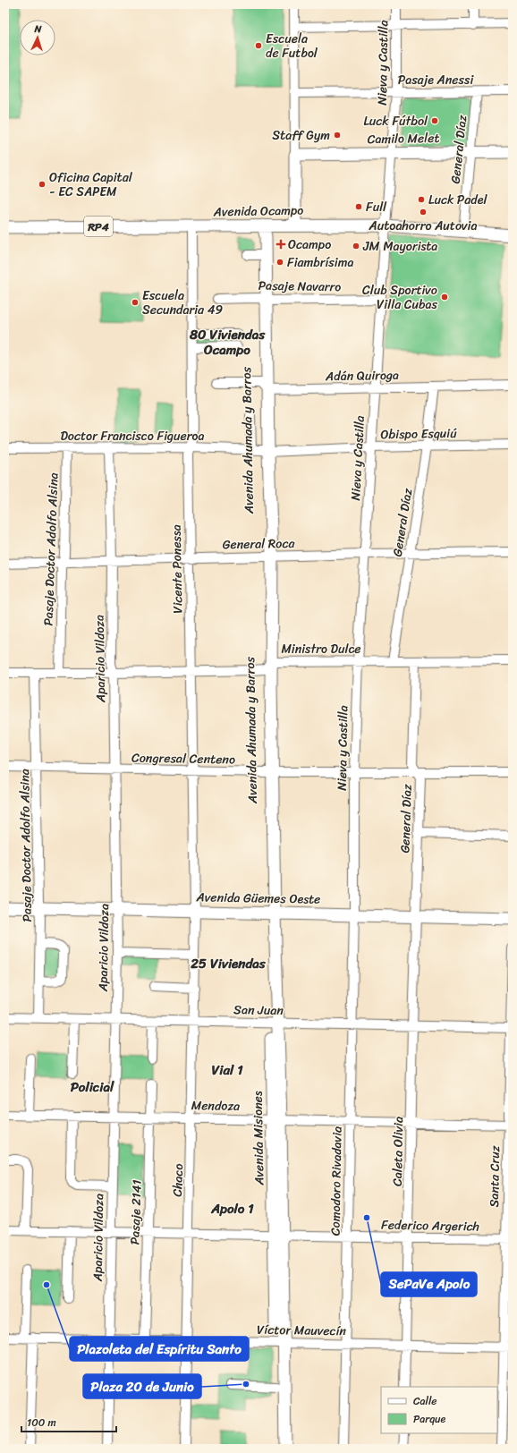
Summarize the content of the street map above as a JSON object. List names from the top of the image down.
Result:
{
  "streets": {
    "main road": [
      "Camilo Melet",
      "Avenida Ocampo",
      "RP4",
      "Avenida Ahumada y Barros",
      "Avenida Güemes Oeste",
      "Avenida Misiones"
    ],
    "street": [
      "Nieva y Castilla",
      "Pasaje Anessi",
      "General Díaz",
      "Pasaje Navarro",
      "Adán Quiroga",
      "Obispo Esquiú",
      "Doctor Francisco Figueroa",
      "General Roca",
      "Pasaje Doctor Adolfo Alsina",
      "Vicente Ponessa",
      "Ministro Dulce",
      "Aparicio Vildoza",
      "Congresal Centeno",
      "San Juan",
      "Mendoza",
      "Caleta Olivia",
      "Santa Cruz",
      "Chaco",
      "Comodoro Rivadavia",
      "Pasaje 2141",
      "Federico Argerich",
      "Víctor Mauvecín"
    ]
  },
  "crossings": [
    ["Nieva y Castilla", "Pasaje Anessi"],
    ["Nieva y Castilla", "Camilo Melet"],
    ["Nieva y Castilla", "Avenida Ocampo"],
    ["Nieva y Castilla", "Pasaje Navarro"],
    ["Nieva y Castilla", "Adán Quiroga"],
    ["Nieva y Castilla", "Obispo Esquiú"],
    ["Nieva y Castilla", "General Roca"],
    ["Nieva y Castilla", "Ministro Dulce"],
    ["Nieva y Castilla", "Congresal Centeno"],
    ["Nieva y Castilla", "Avenida Güemes Oeste"],
    ["Nieva y Castilla", "Comodoro Rivadavia"],
    ["Pasaje Anessi", "General Díaz"],
    ["Camilo Melet", "General Díaz"],
    ["General Díaz", "Avenida Ocampo"],
    ["General Díaz", "Adán Quiroga"],
    ["General Díaz", "Obispo Esquiú"],
    ["General Díaz", "General Roca"],
    ["General Díaz", "Ministro Dulce"],
    ["General Díaz", "Congresal Centeno"],
    ["General Díaz", "Avenida Güemes Oeste"],
    ["General Díaz", "Caleta Olivia"],
    ["Avenida Ocampo", "Avenida Ahumada y Barros"],
    ["Avenida Ocampo", "Vicente Ponessa"],
    ["Pasaje Navarro", "Avenida Ahumada y Barros"],
    ["Adán Quiroga", "Avenida Ahumada y Barros"],
    ["Obispo Esquiú", "Doctor Francisco Figueroa"],
    ["Obispo Esquiú", "Avenida Ahumada y Barros"],
    ["Doctor Francisco Figueroa", "Avenida Ahumada y Barros"],
    ["Doctor Francisco Figueroa", "Pasaje Doctor Adolfo Alsina"],
    ["Doctor Francisco Figueroa", "Vicente Ponessa"],
    ["Doctor Francisco Figueroa", "Aparicio Vildoza"],
    ["Avenida Ahumada y Barros", "General Roca"],
    ["Avenida Ahumada y Barros", "Ministro Dulce"],
    ["Avenida Ahumada y Barros", "Congresal Centeno"],
    ["Avenida Ahumada y Barros", "Avenida Güemes Oeste"],
    ["Avenida Ahumada y Barros", "Avenida Misiones"],
    ["General Roca", "Pasaje Doctor Adolfo Alsina"],
    ["General Roca", "Vicente Ponessa"],
    ["General Roca", "Aparicio Vildoza"],
    ["Pasaje Doctor Adolfo Alsina", "Ministro Dulce"],
    ["Pasaje Doctor Adolfo Alsina", "Congresal Centeno"],
    ["Pasaje Doctor Adolfo Alsina", "Avenida Güemes Oeste"],
    ["Pasaje Doctor Adolfo Alsina", "San Juan"],
    ["Vicente Ponessa", "Ministro Dulce"],
    ["Vicente Ponessa", "Congresal Centeno"],
    ["Vicente Ponessa", "Avenida Güemes Oeste"],
    ["Vicente Ponessa", "Chaco"],
    ["Ministro Dulce", "Aparicio Vildoza"],
    ["Aparicio Vildoza", "Congresal Centeno"],
    ["Aparicio Vildoza", "Avenida Güemes Oeste"],
    ["Aparicio Vildoza", "San Juan"],
    ["Aparicio Vildoza", "Mendoza"],
    ["Aparicio Vildoza", "Federico Argerich"],
    ["Aparicio Vildoza", "Víctor Mauvecín"],
    ["Avenida Güemes Oeste", "Avenida Misiones"],
    ["Avenida Güemes Oeste", "Caleta Olivia"],
    ["Avenida Güemes Oeste", "Chaco"],
    ["Avenida Güemes Oeste", "Comodoro Rivadavia"],
    ["San Juan", "Avenida Misiones"],
    ["San Juan", "Caleta Olivia"],
    ["San Juan", "Santa Cruz"],
    ["San Juan", "Chaco"],
    ["San Juan", "Comodoro Rivadavia"],
    ["Mendoza", "Avenida Misiones"],
    ["Mendoza", "Caleta Olivia"],
    ["Mendoza", "Santa Cruz"],
    ["Mendoza", "Chaco"],
    ["Mendoza", "Comodoro Rivadavia"],
    ["Mendoza", "Pasaje 2141"],
    ["Avenida Misiones", "Federico Argerich"],
    ["Avenida Misiones", "Víctor Mauvecín"],
    ["Caleta Olivia", "Federico Argerich"],
    ["Caleta Olivia", "Víctor Mauvecín"],
    ["Santa Cruz", "Federico Argerich"],
    ["Santa Cruz", "Víctor Mauvecín"],
    ["Chaco", "Federico Argerich"],
    ["Chaco", "Víctor Mauvecín"],
    ["Comodoro Rivadavia", "Federico Argerich"],
    ["Comodoro Rivadavia", "Víctor Mauvecín"],
    ["Pasaje 2141", "Federico Argerich"],
    ["Pasaje 2141", "Víctor Mauvecín"]
  ],
  "districts": [
    "80 Viviendas Ocampo",
    "25 Viviendas",
    "Vial 1",
    "Policial",
    "Apolo 1"
  ],
  "places": {
    "other": [
      "Escuela de Futbol",
      "Luck Fútbol",
      "Staff Gym",
      "Oficina Capital - EC SAPEM",
      "Luck Padel",
      "Full",
      "Autoahorro Autovia",
      "JM Mayorista",
      "Fiambrísima",
      "Club Sportivo Villa Cubas",
      "Escuela Secundaria 49",
      "SePaVe Apolo",
      "Plazoleta del Espíritu Santo",
      "Plaza 20 de Junio"
    ],
    "health": ["Ocampo"]
  },
  "legend": ["Calle", "Parque"],
  "scale_bar": "100 m",
  "north": "top"
}
